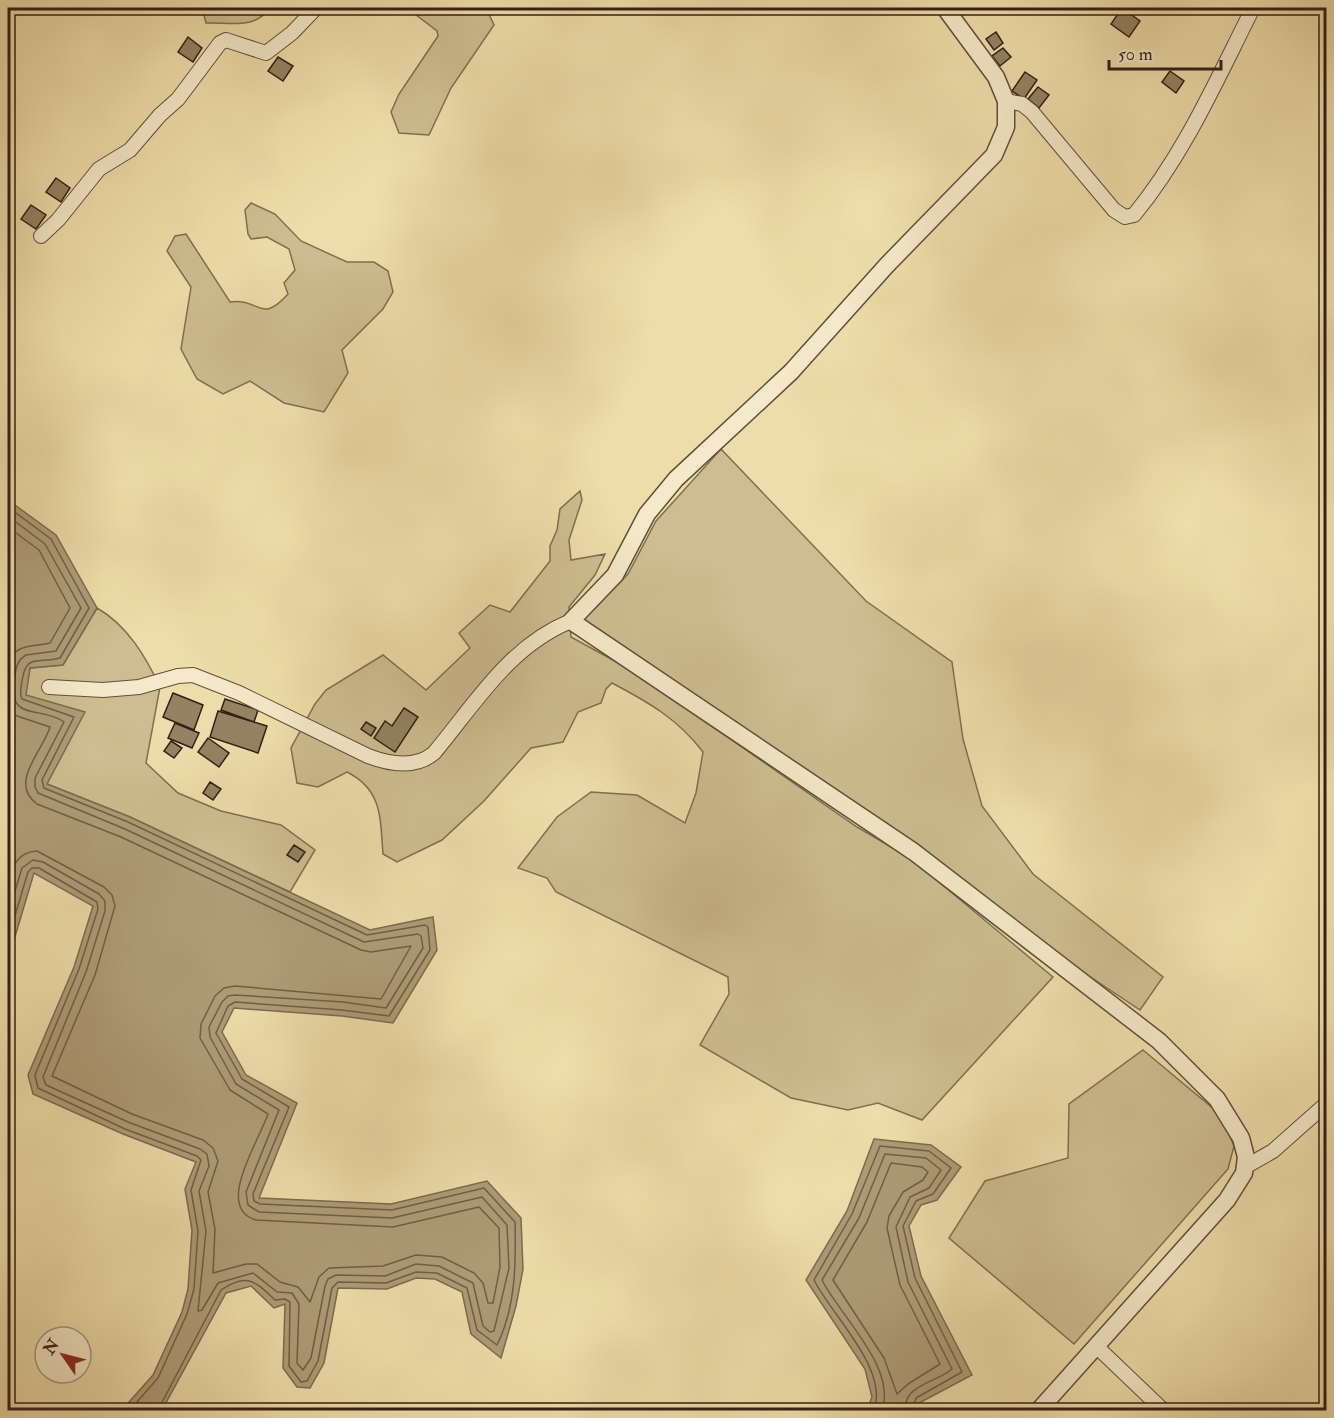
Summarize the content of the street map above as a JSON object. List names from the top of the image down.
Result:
{
  "scale_bar": "50 m",
  "north": "top left"
}
